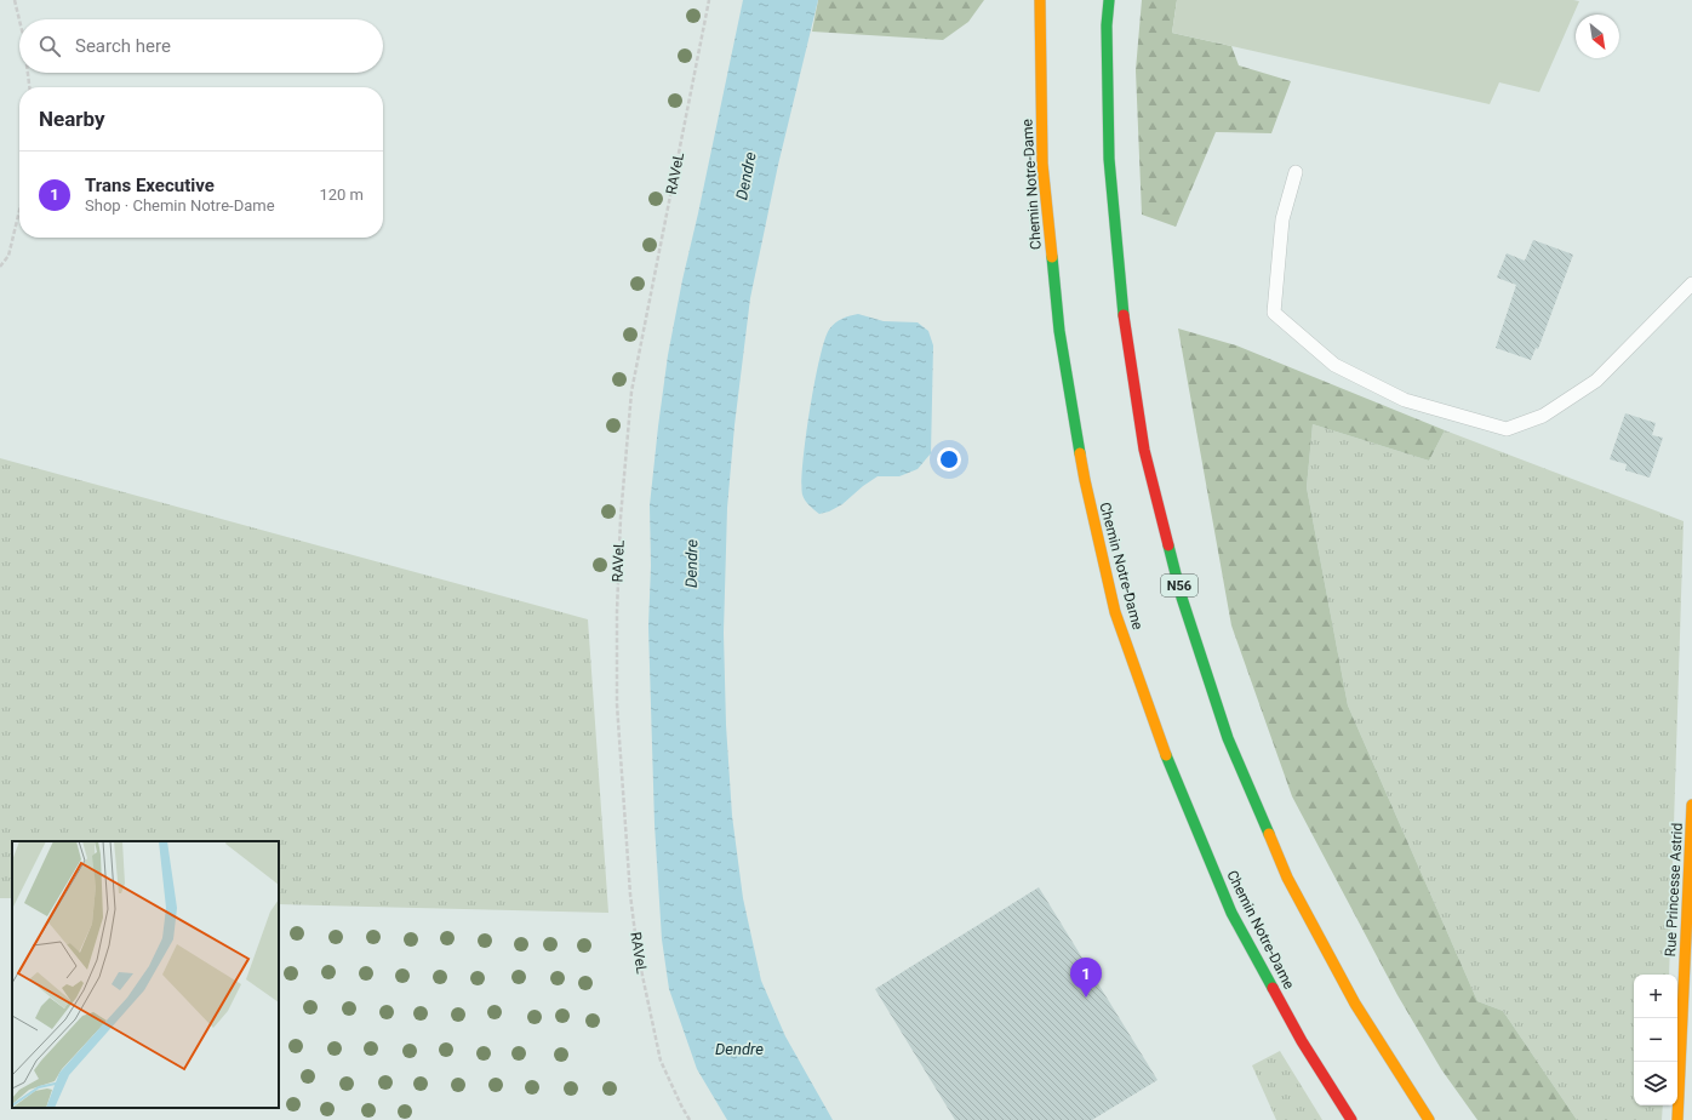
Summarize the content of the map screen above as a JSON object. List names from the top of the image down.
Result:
{
  "streets": {
    "main road": ["Chemin Notre-Dame", "N56", "Rue Princesse Astrid"],
    "path": ["RAVeL"]
  },
  "water": ["Dendre"],
  "north": "bottom right",
  "page": {
    "search": "Search here",
    "heading": "Nearby",
    "list": [
      {
        "mark": "1",
        "name": "Trans Executive",
        "note": "Shop · Chemin Notre-Dame",
        "value": "120 m"
      }
    ],
    "pins": "1",
    "map_buttons": ["+", "−"]
  }
}
